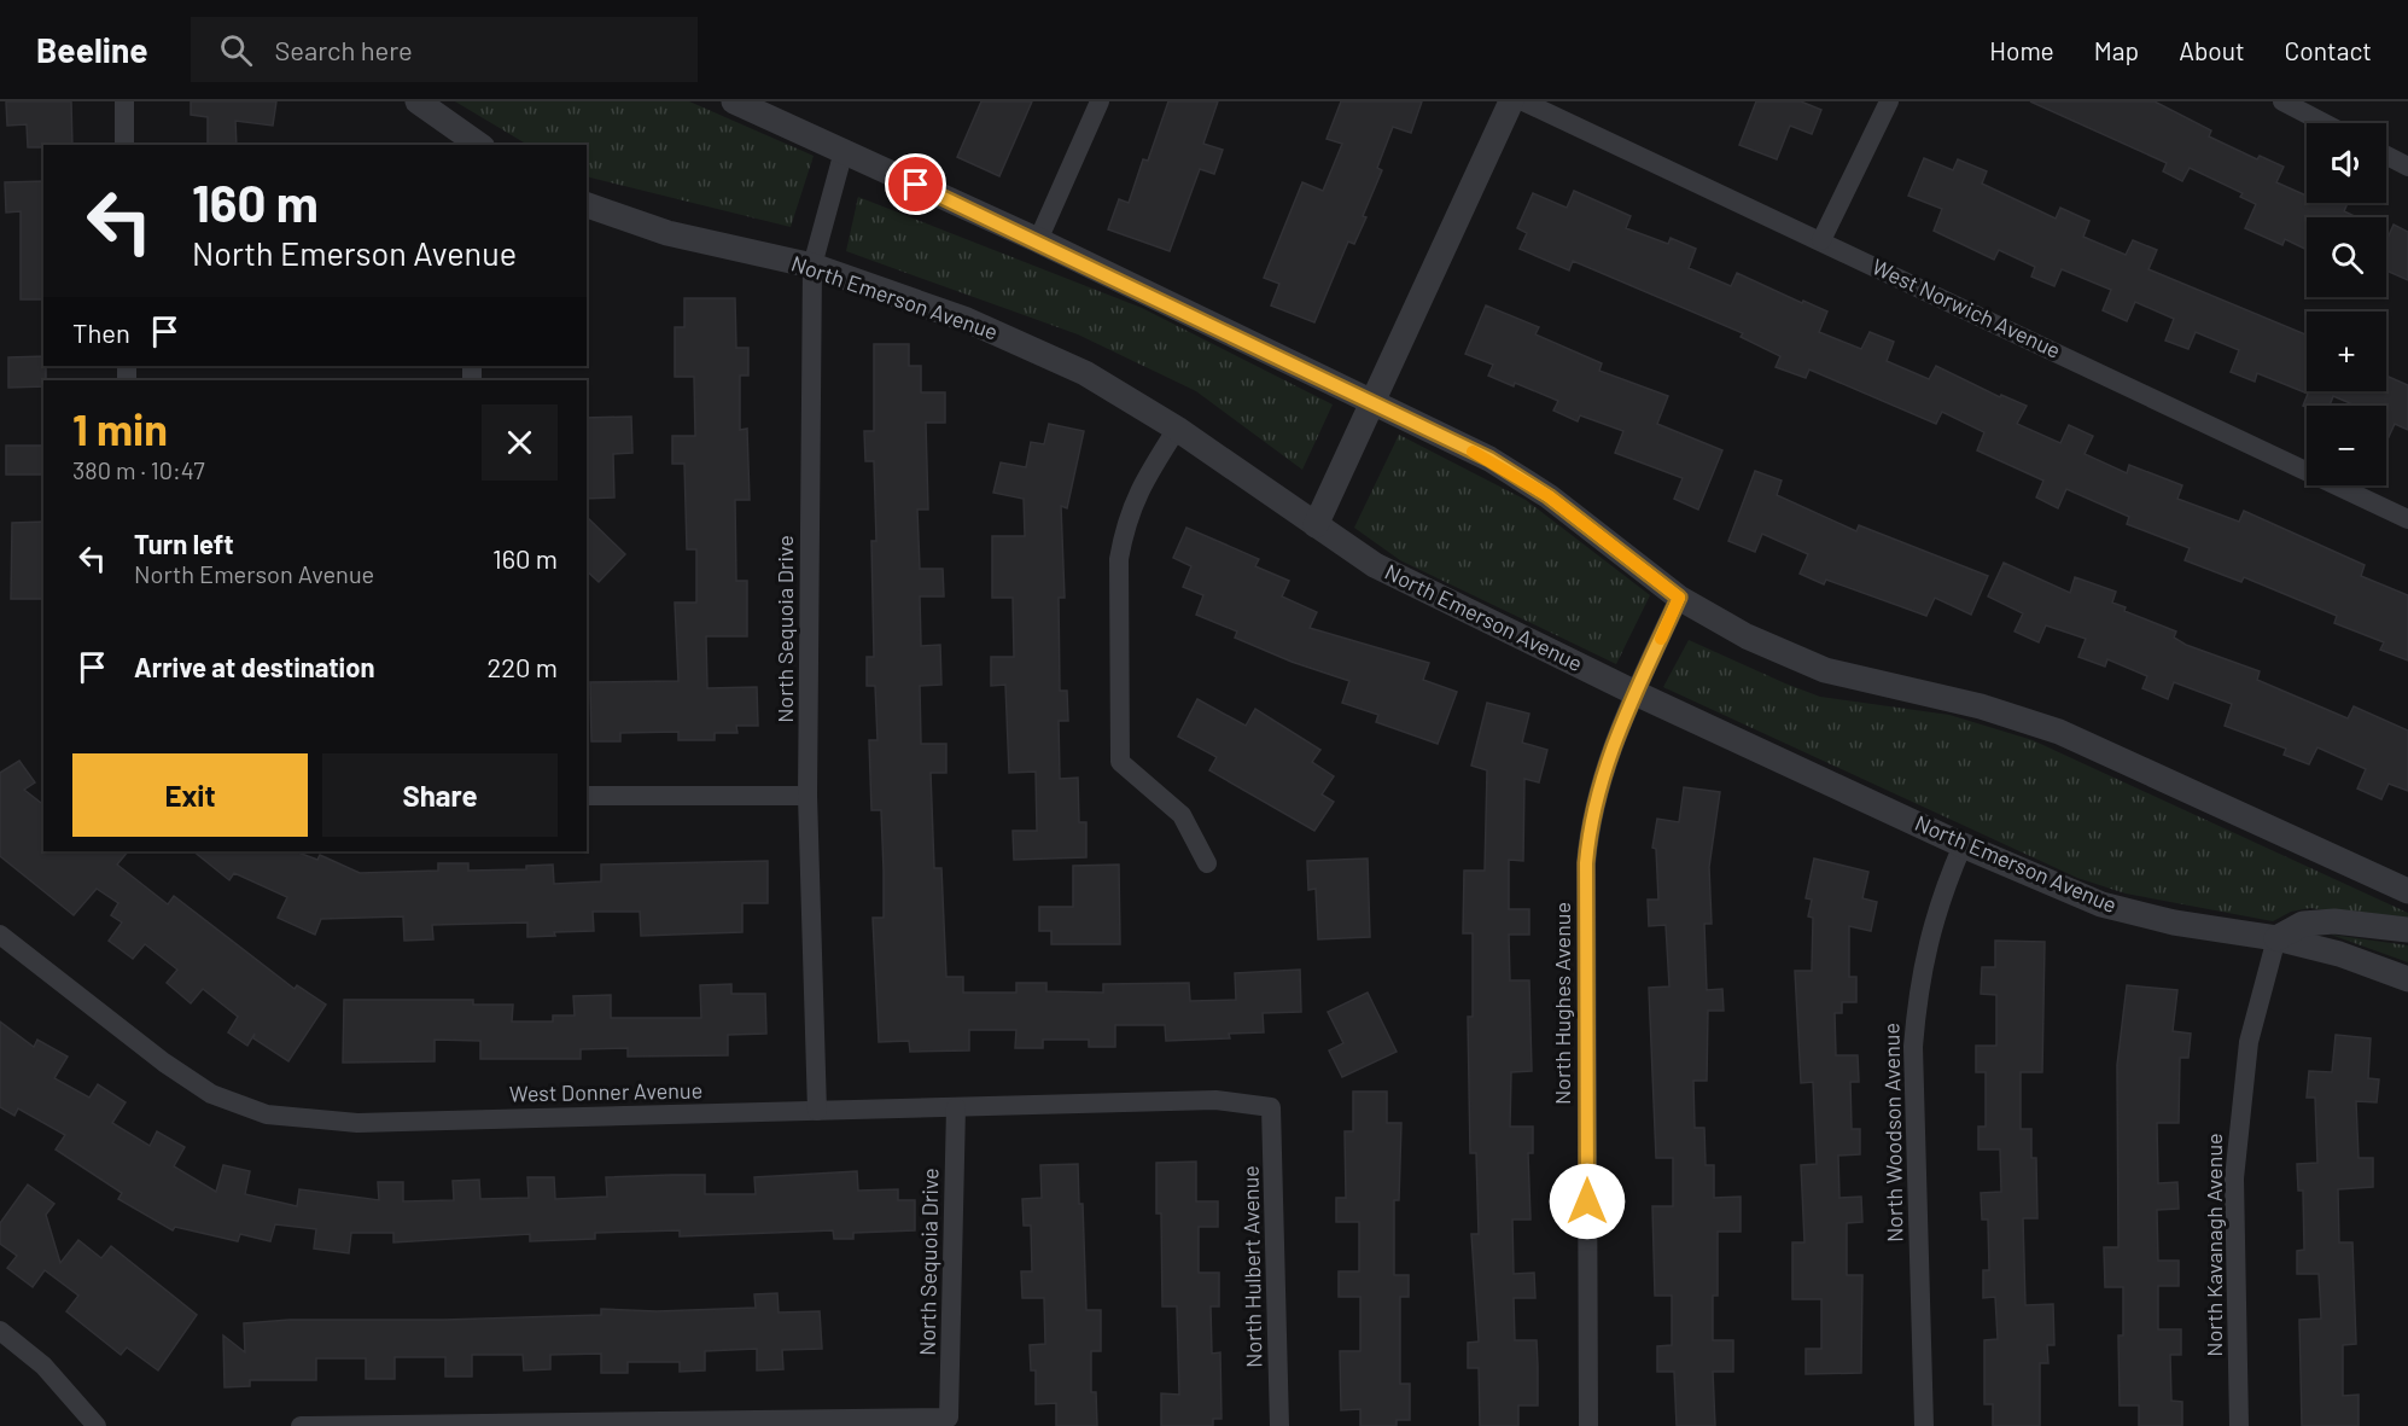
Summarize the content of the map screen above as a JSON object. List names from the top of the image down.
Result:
{
  "streets": {
    "street": [
      "North Emerson Avenue",
      "West Norwich Avenue",
      "North Sequoia Drive",
      "North Hughes Avenue",
      "West Donner Avenue",
      "North Woodson Avenue",
      "North Kavanagh Avenue",
      "North Hulbert Avenue"
    ]
  },
  "crossings": [
    ["North Emerson Avenue", "North Sequoia Drive"],
    ["North Emerson Avenue", "North Hughes Avenue"],
    ["North Emerson Avenue", "North Woodson Avenue"],
    ["North Emerson Avenue", "North Kavanagh Avenue"],
    ["North Sequoia Drive", "West Donner Avenue"],
    ["West Donner Avenue", "North Hulbert Avenue"]
  ],
  "page": {
    "header": "Beeline",
    "search": "Search here",
    "nav": [
      "Home",
      "Map",
      "About",
      "Contact"
    ],
    "map_buttons": ["+", "−"],
    "turn": ["160 m", "North Emerson Avenue"],
    "then": "Then",
    "heading": ["1 min", "380 m · 10:47"],
    "list": [
      {
        "name": "Turn left",
        "note": "North Emerson Avenue",
        "value": "160 m"
      },
      {
        "name": "Arrive at destination",
        "value": "220 m"
      }
    ],
    "buttons": ["Exit", "Share"]
  }
}
